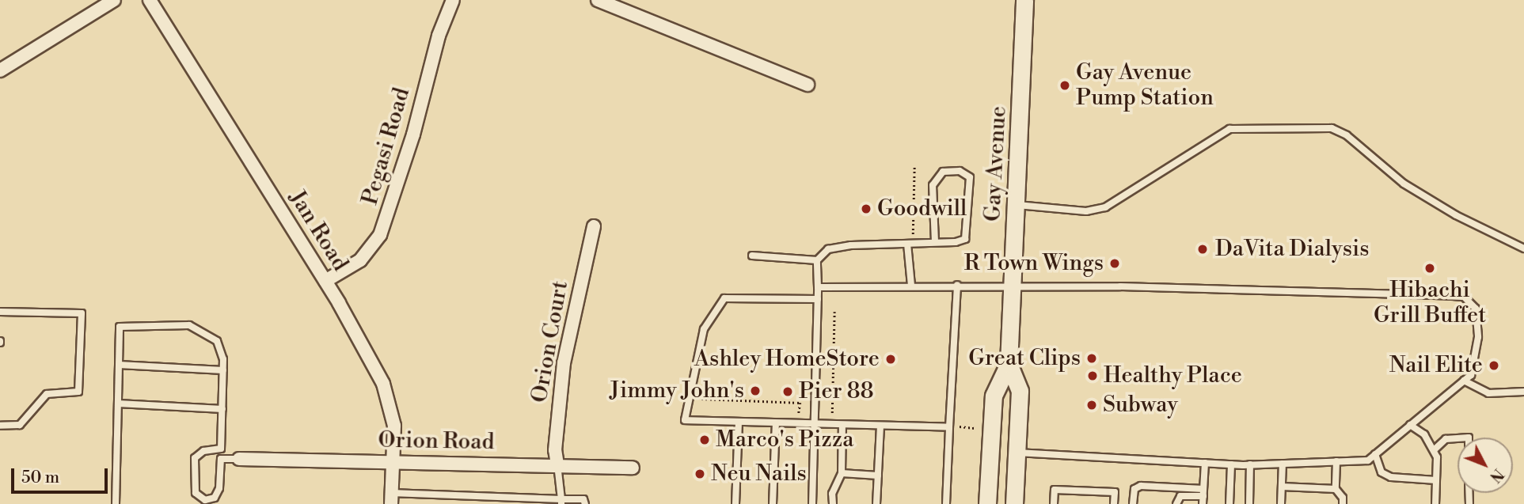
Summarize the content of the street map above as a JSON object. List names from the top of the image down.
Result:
{
  "streets": {
    "street": [
      "Pegasi Road",
      "Gay Avenue",
      "Jan Road",
      "Orion Court",
      "Orion Road"
    ]
  },
  "crossings": [
    ["Pegasi Road", "Jan Road"],
    ["Jan Road", "Orion Road"],
    ["Orion Court", "Orion Road"]
  ],
  "places": [
    "Gay Avenue Pump Station",
    "Goodwill",
    "DaVita Dialysis",
    "R Town Wings",
    "Hibachi Grill Buffet",
    "Great Clips",
    "Ashley HomeStore",
    "Nail Elite",
    "Healthy Place",
    "Jimmy John's",
    "Pier 88",
    "Subway",
    "Marco's Pizza",
    "Neu Nails"
  ],
  "scale_bar": "50 m",
  "north": "bottom right"
}
